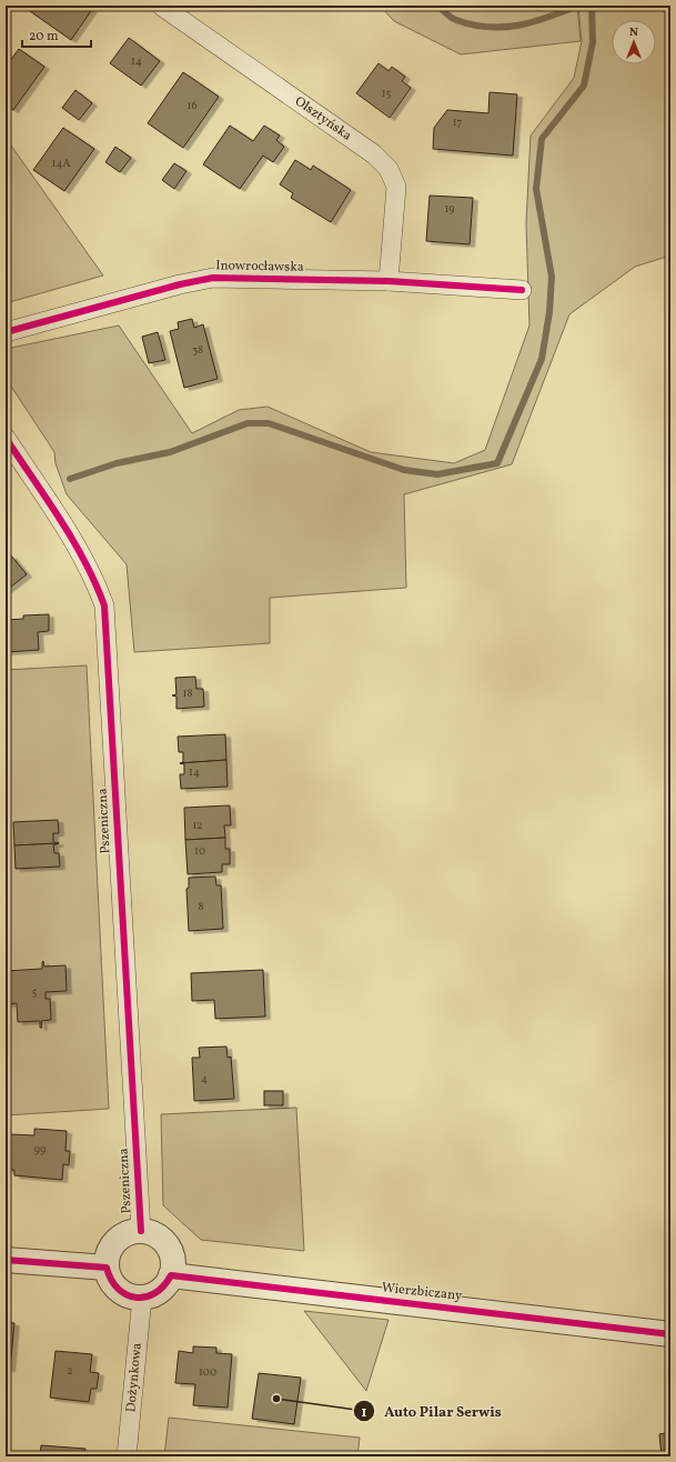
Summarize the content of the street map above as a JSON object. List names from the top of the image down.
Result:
{
  "streets": {
    "street": [
      "Olsztyńska",
      "Inowrocławska",
      "Pszeniczna",
      "Wierzbiczany",
      "Dożynkowa"
    ]
  },
  "crossings": [
    ["Olsztyńska", "Inowrocławska"],
    ["Pszeniczna", "Wierzbiczany"],
    ["Pszeniczna", "Dożynkowa"],
    ["Wierzbiczany", "Dożynkowa"]
  ],
  "places": ["Auto Pilar Serwis"],
  "house_numbers": [
    "14",
    "15",
    "16",
    "17",
    "14A",
    "19",
    "38",
    "18",
    "14",
    "12",
    "10",
    "8",
    "5",
    "4",
    "99",
    "2",
    "100"
  ],
  "scale_bar": "20 m",
  "north": "top"
}
